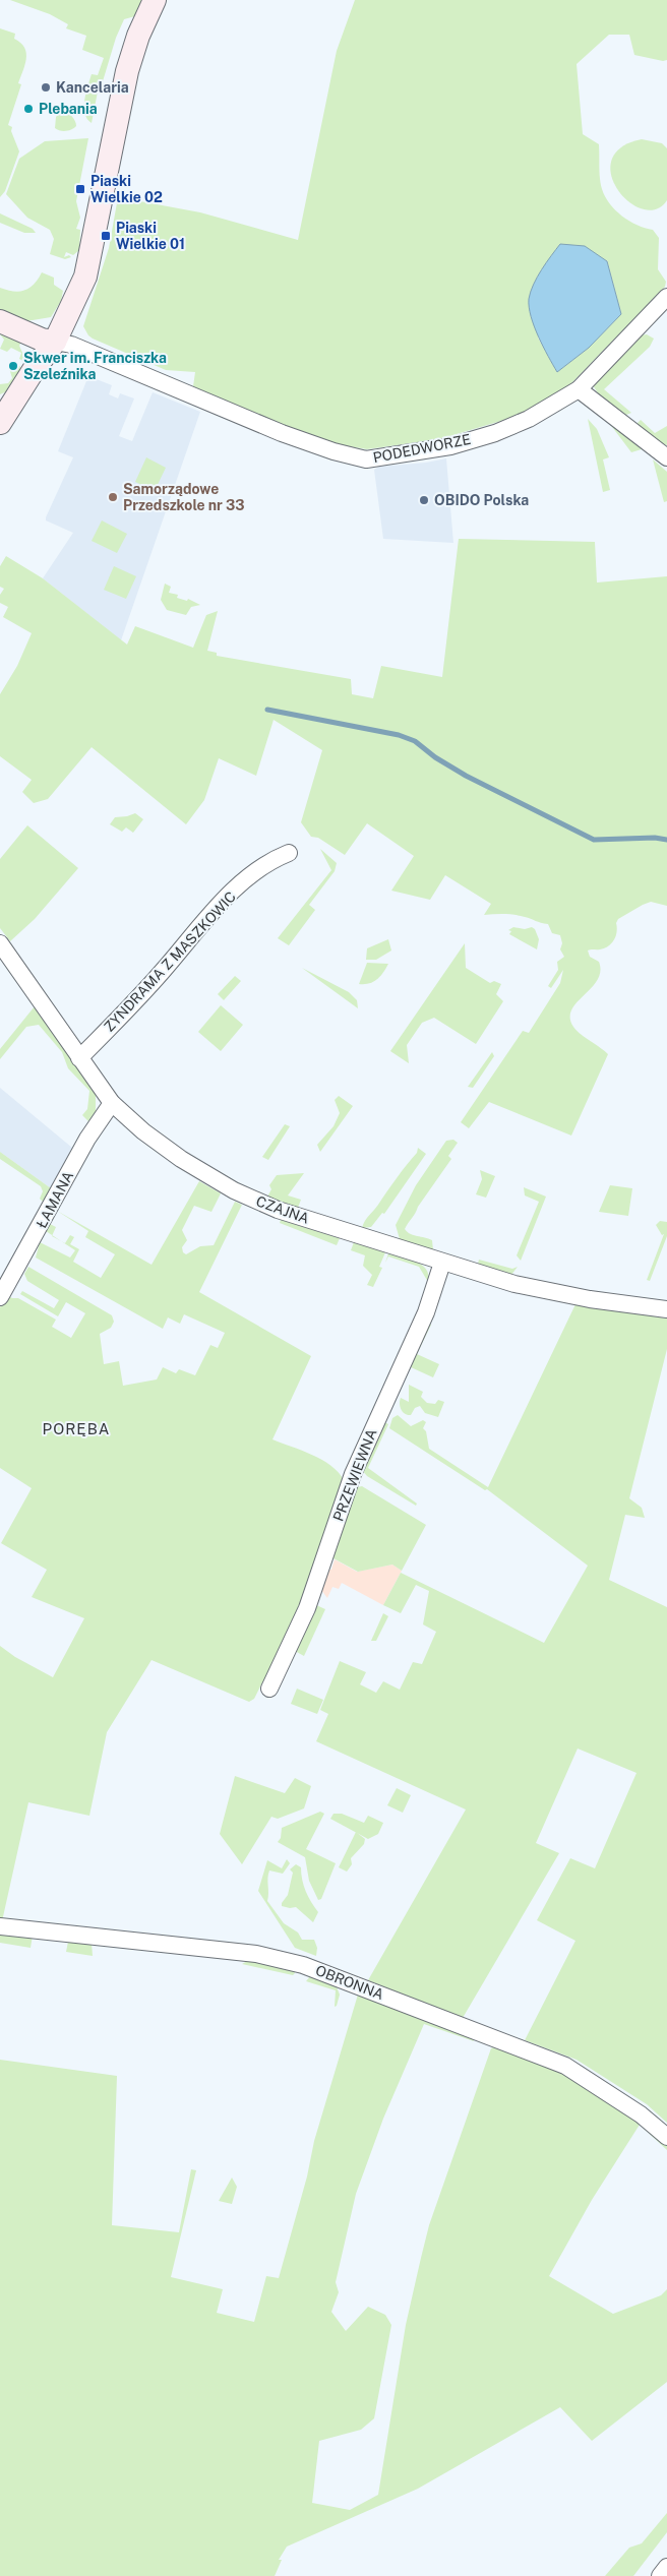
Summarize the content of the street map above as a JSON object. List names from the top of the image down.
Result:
{
  "streets": {
    "street": [
      "PODEDWORZE",
      "ZYNDRAMA Z MASZKOWIC",
      "ŁAMANA",
      "CZAJNA",
      "PRZEWIEWNA",
      "OBRONNA"
    ]
  },
  "crossings": [
    ["ZYNDRAMA Z MASZKOWIC", "CZAJNA"],
    ["ŁAMANA", "CZAJNA"],
    ["CZAJNA", "PRZEWIEWNA"]
  ],
  "districts": ["PORĘBA"],
  "places": {
    "other": [
      "Kancelaria",
      "Plebania",
      "Skwer im. Franciszka Szeleźnika",
      "Samorządowe Przedszkole nr 33",
      "OBIDO Polska"
    ],
    "transit": ["Piaski Wielkie 02", "Piaski Wielkie 01"]
  }
}
